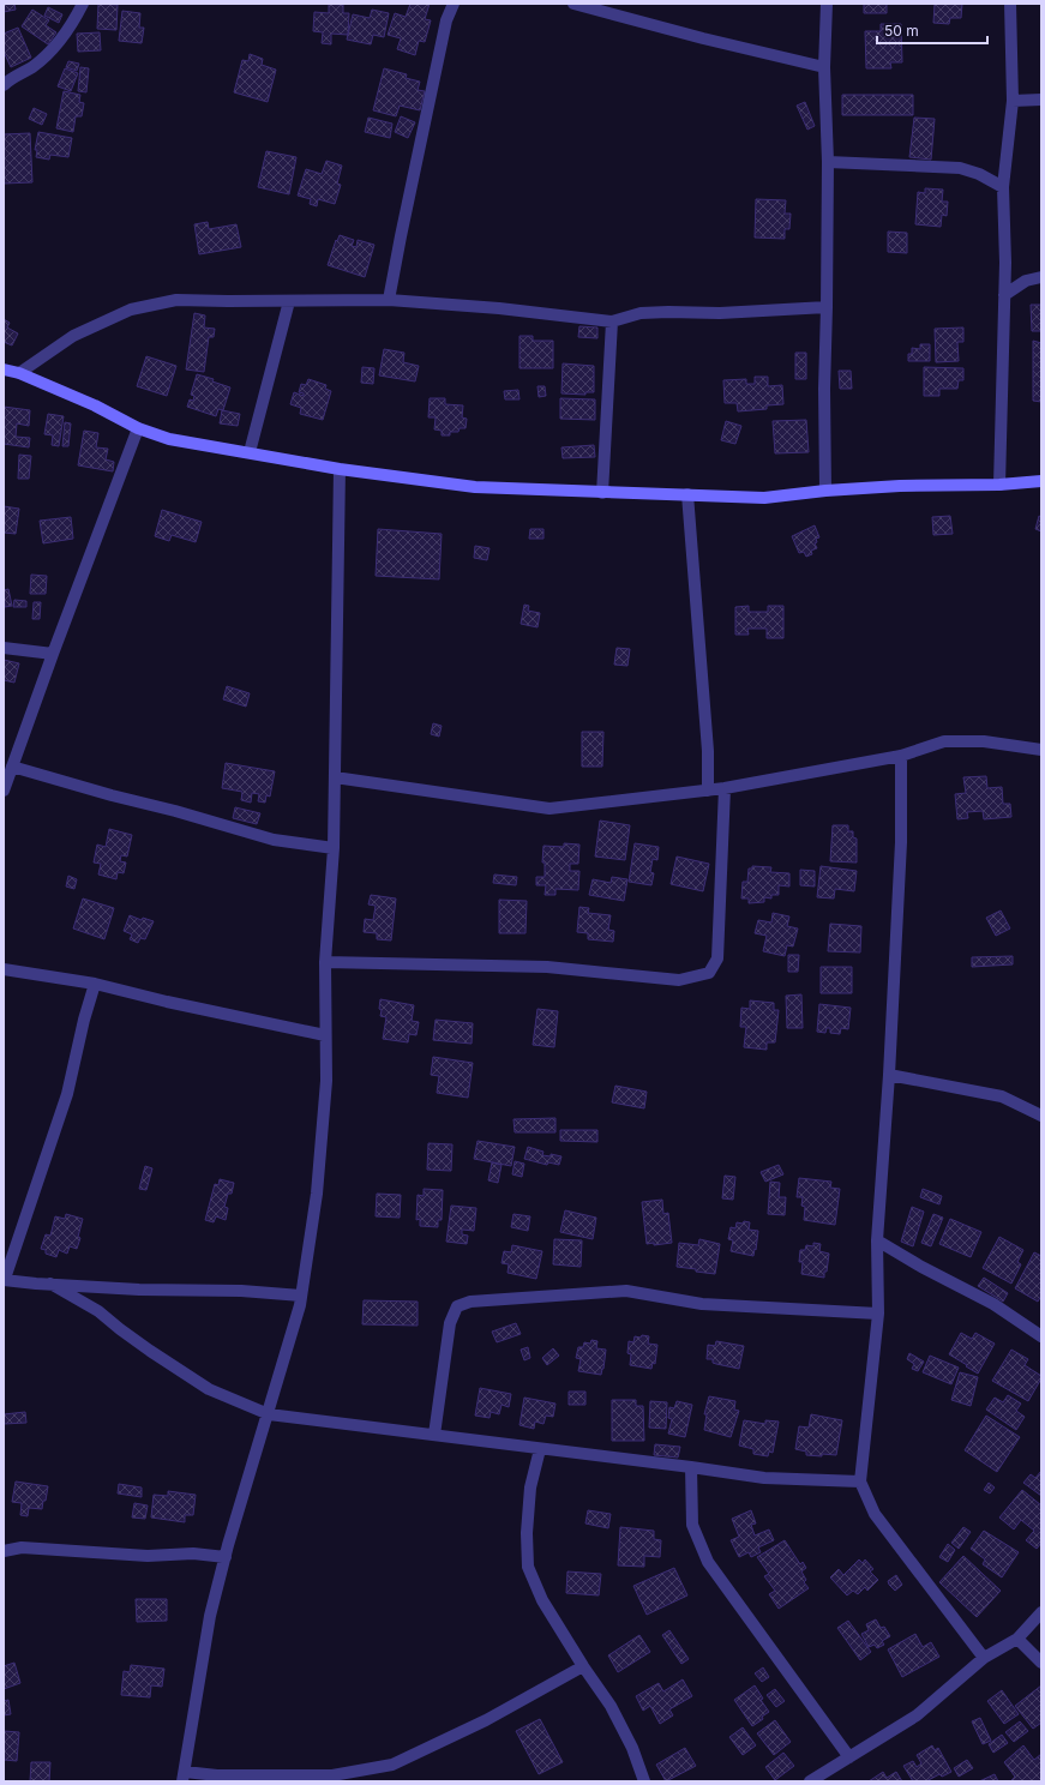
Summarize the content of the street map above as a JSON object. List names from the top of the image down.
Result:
{
  "scale_bar": "50 m"
}
